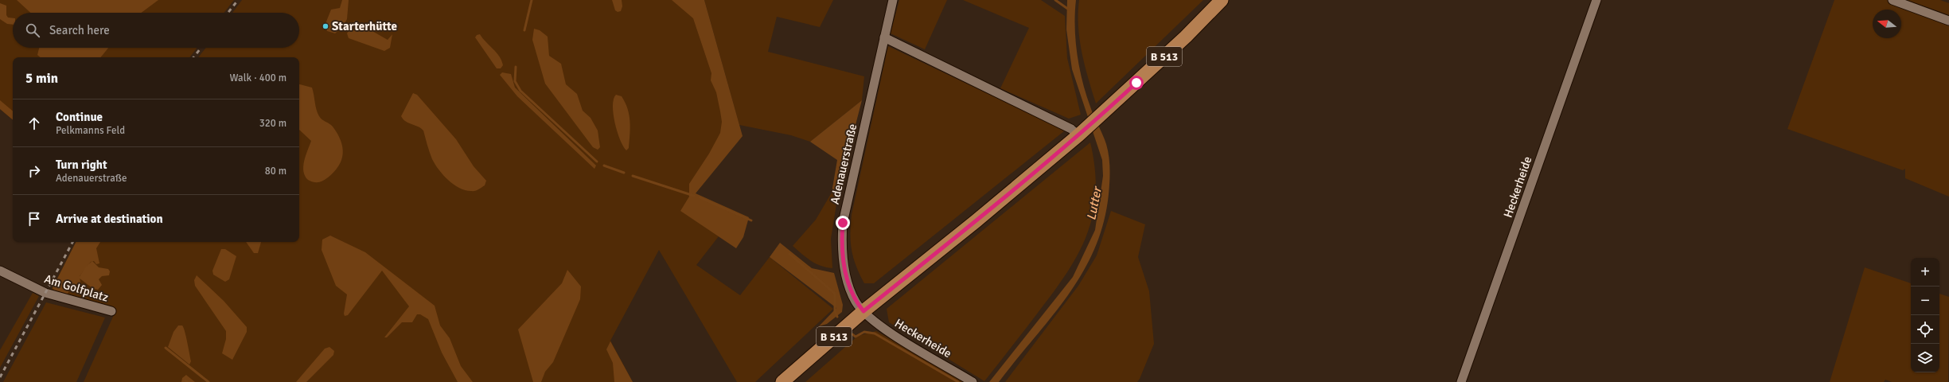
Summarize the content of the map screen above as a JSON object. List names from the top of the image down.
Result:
{
  "streets": {
    "main road": ["B 513"],
    "street": ["Adenauerstraße", "Heckerheide", "Am Golfplatz"]
  },
  "crossings": [
    ["B 513", "Adenauerstraße"],
    ["B 513", "Heckerheide"],
    ["Adenauerstraße", "Heckerheide"]
  ],
  "water": ["Lutter"],
  "places": ["Starterhütte"],
  "north": "left",
  "page": {
    "search": "Search here",
    "heading": ["5 min", "Walk · 400 m"],
    "list": [
      ["Continue", "Pelkmanns Feld", "320 m"],
      ["Turn right", "Adenauerstraße", "80 m"],
      "Arrive at destination"
    ],
    "map_buttons": ["+", "−"]
  }
}
